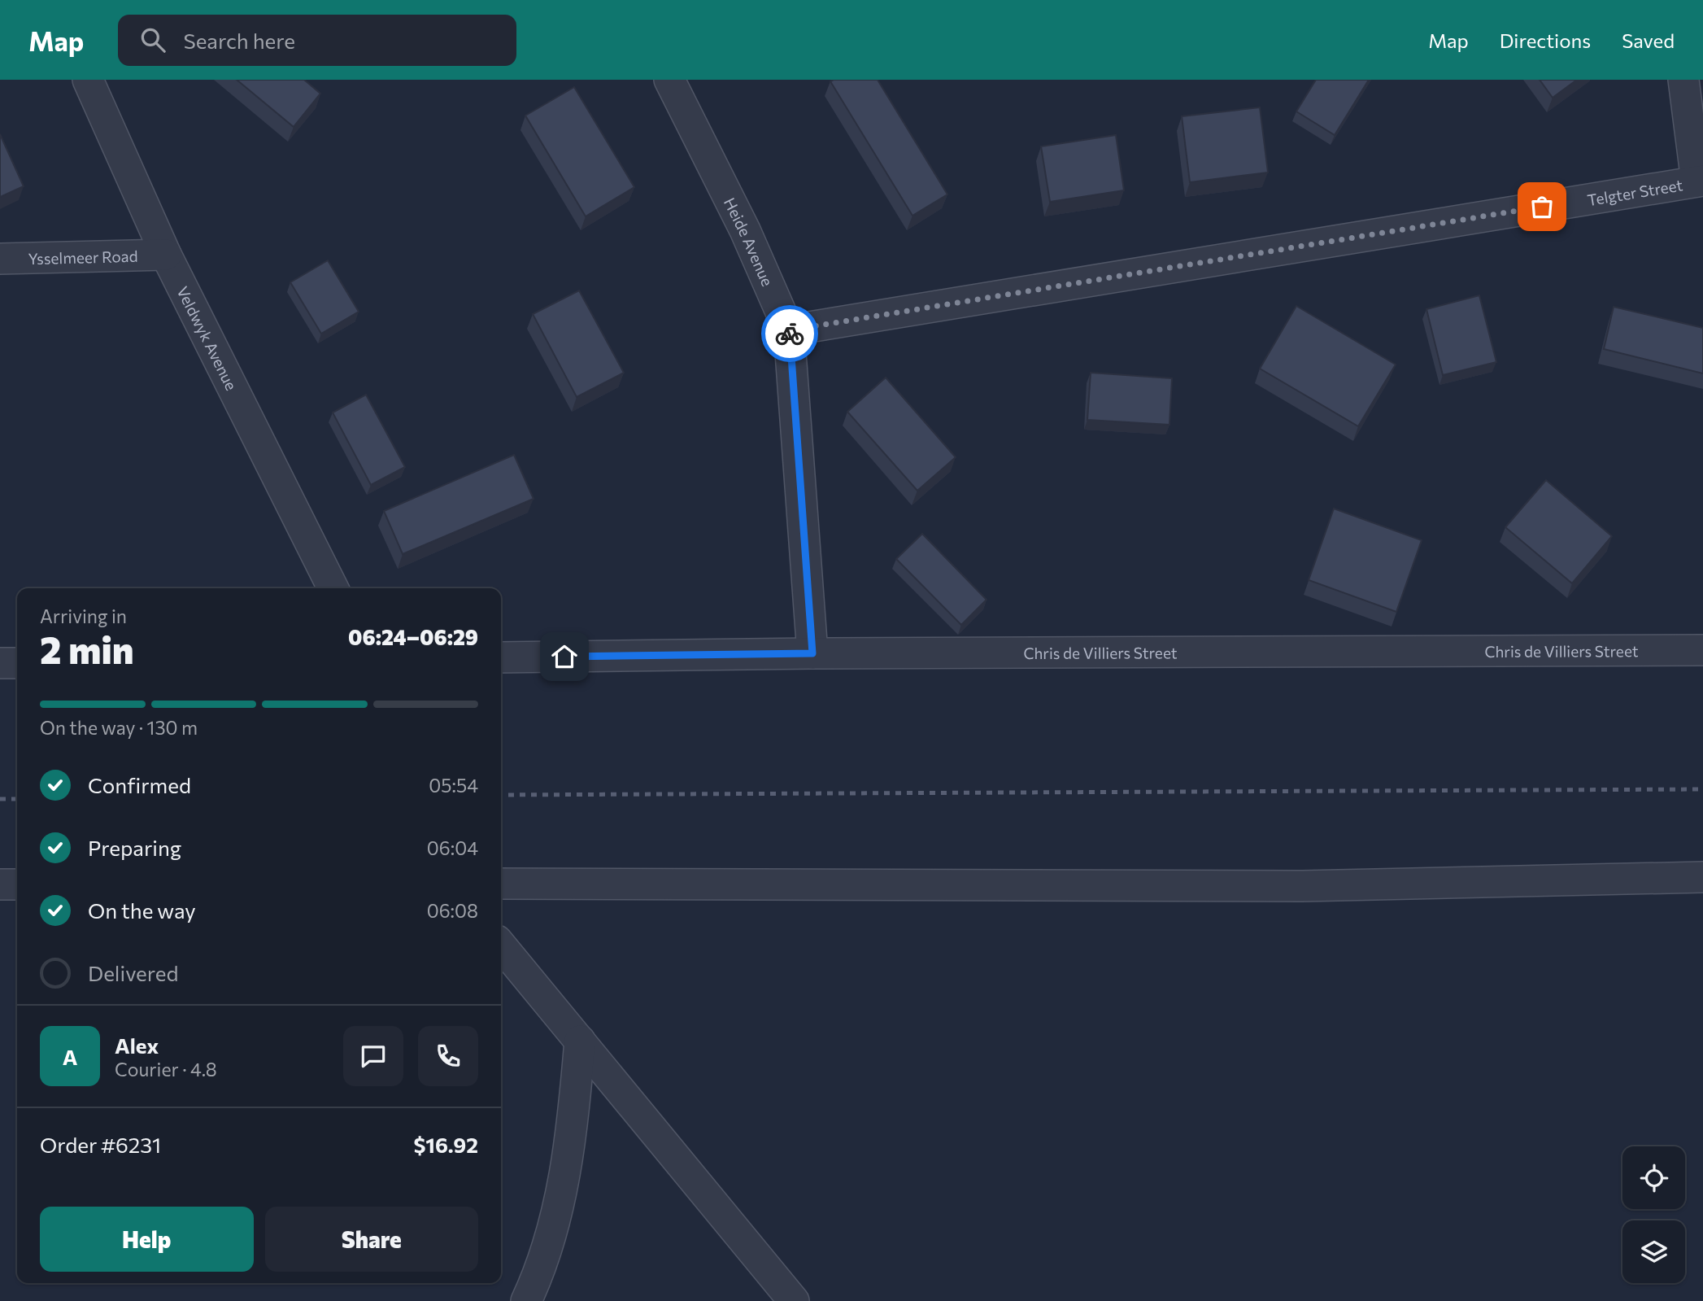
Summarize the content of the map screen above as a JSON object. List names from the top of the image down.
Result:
{
  "streets": {
    "street": [
      "Telgter Street",
      "Heide Avenue",
      "Ysselmeer Road",
      "Veldwyk Avenue",
      "Chris de Villiers Street"
    ]
  },
  "crossings": [
    ["Telgter Street", "Heide Avenue"],
    ["Heide Avenue", "Chris de Villiers Street"],
    ["Ysselmeer Road", "Veldwyk Avenue"]
  ],
  "page": {
    "header": "Map",
    "search": "Search here",
    "nav": ["Map", "Directions", "Saved"],
    "heading": ["2 min", "Arriving in", "06:24–06:29"],
    "panel": [
      "Alex",
      "Courier · 4.8",
      "Order #6231",
      "$16.92"
    ],
    "bar": "On the way · 130 m",
    "list": [
      ["Confirmed", "05:54"],
      ["Preparing", "06:04"],
      ["On the way", "06:08"],
      "Delivered"
    ],
    "round": "A",
    "buttons": ["Help", "Share"]
  }
}
